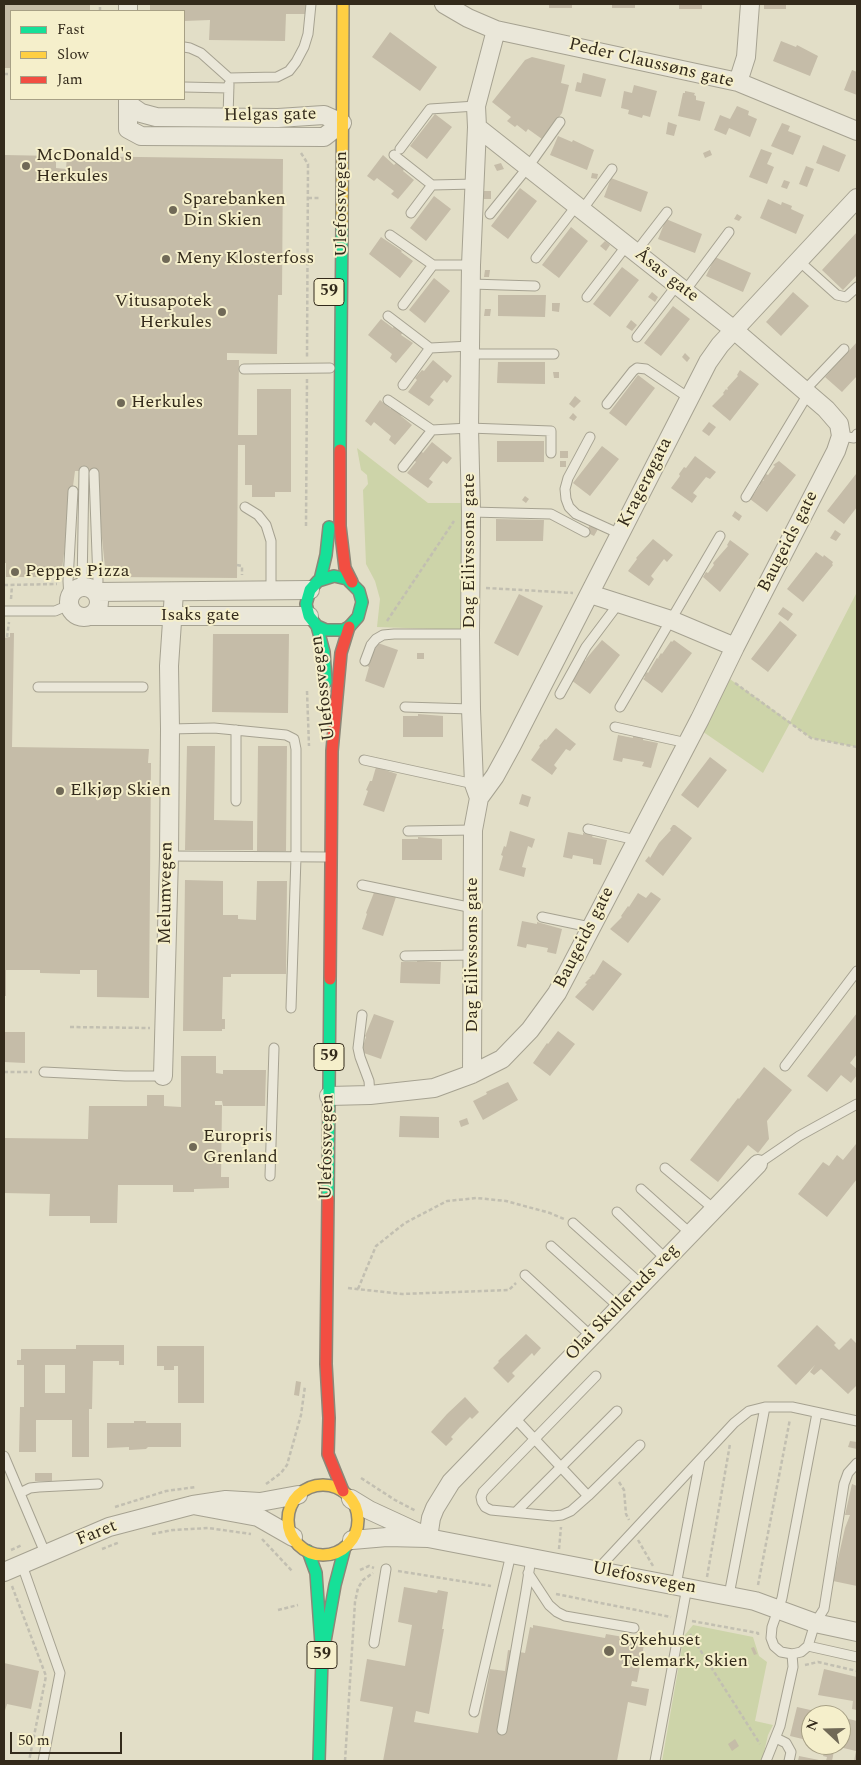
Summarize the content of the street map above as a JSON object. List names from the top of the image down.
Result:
{
  "streets": {
    "main road": ["Ulefossvegen", "59"],
    "street": [
      "Peder Claussøns gate",
      "Helgas gate",
      "Åsas gate",
      "Kragerøgata",
      "Baugeids gate",
      "Dag Eilivssons gate",
      "Isaks gate",
      "Melumvegen",
      "Olai Skulleruds veg",
      "Faret"
    ]
  },
  "crossings": [
    ["Peder Claussøns gate", "Dag Eilivssons gate"],
    ["Helgas gate", "Ulefossvegen"],
    ["Ulefossvegen", "59"],
    ["Ulefossvegen", "Baugeids gate"],
    ["Ulefossvegen", "Isaks gate"],
    ["Ulefossvegen", "Olai Skulleruds veg"],
    ["Ulefossvegen", "Faret"],
    ["Åsas gate", "Kragerøgata"],
    ["Åsas gate", "Baugeids gate"],
    ["Åsas gate", "Dag Eilivssons gate"],
    ["59", "Isaks gate"],
    ["59", "Faret"],
    ["Kragerøgata", "Dag Eilivssons gate"],
    ["Baugeids gate", "Dag Eilivssons gate"],
    ["Isaks gate", "Melumvegen"]
  ],
  "places": [
    "McDonald's Herkules",
    "Sparebanken Din Skien",
    "Meny Klosterfoss",
    "Vitusapotek Herkules",
    "Herkules",
    "Peppes Pizza",
    "Elkjøp Skien",
    "Europris Grenland",
    "Sykehuset Telemark, Skien"
  ],
  "legend": ["Fast", "Slow", "Jam"],
  "scale_bar": "50 m",
  "north": "left"
}
